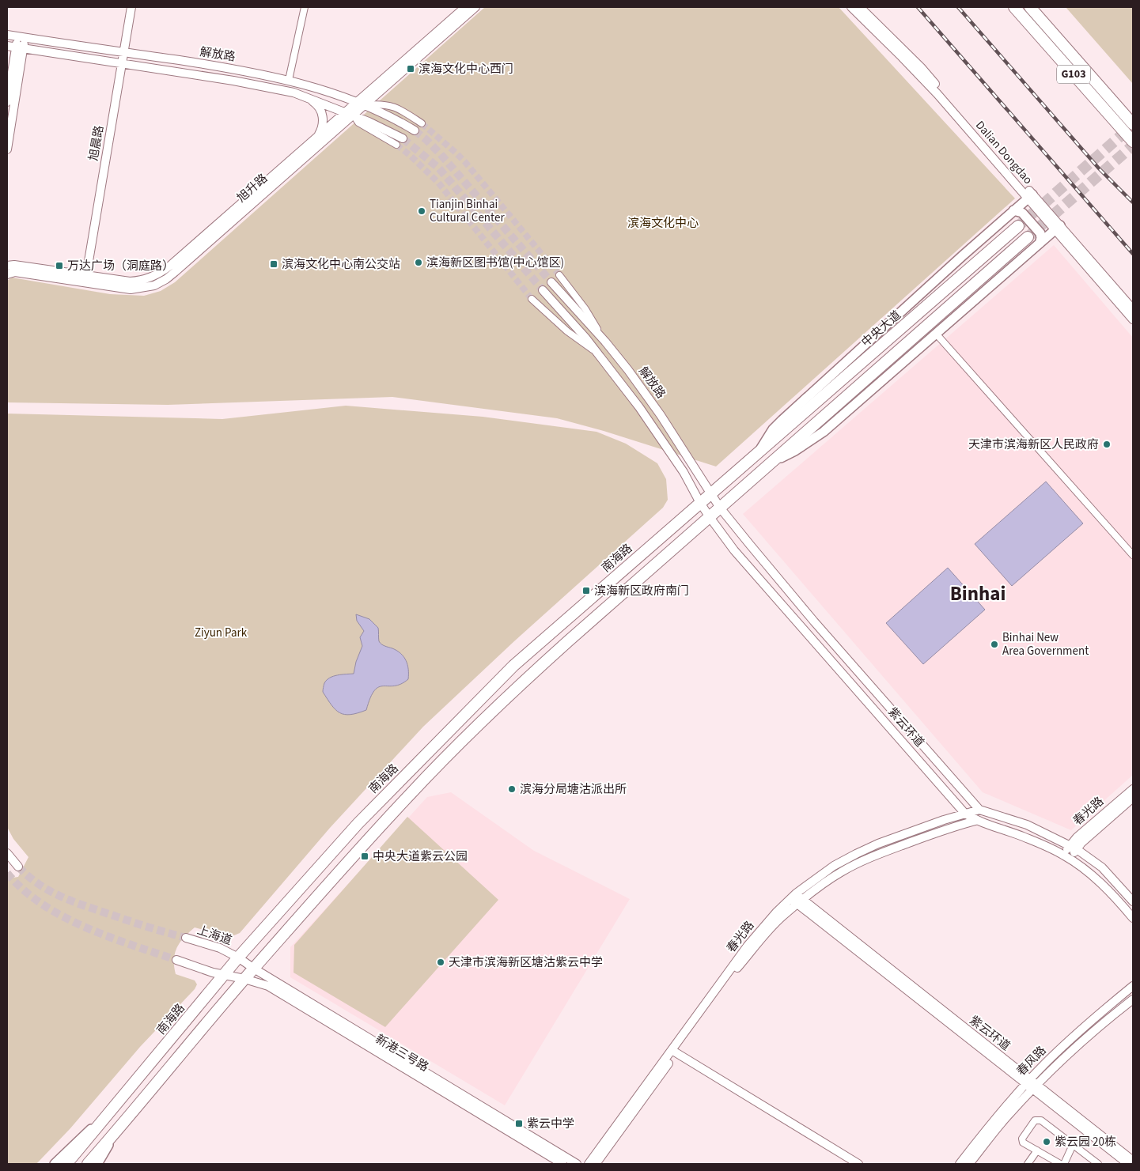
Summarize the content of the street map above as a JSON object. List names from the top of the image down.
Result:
{
  "streets": {
    "highway": ["G103", "中央大道", "南海路"],
    "street": [
      "解放路",
      "旭晨路",
      "Dalian Dongdao",
      "旭升路",
      "紫云环道",
      "春光路",
      "上海道",
      "新港三号路",
      "春风路"
    ]
  },
  "crossings": [
    ["解放路", "旭晨路"],
    ["解放路", "旭升路"],
    ["解放路", "南海路"],
    ["解放路", "紫云环道"],
    ["旭晨路", "旭升路"],
    ["中央大道", "南海路"],
    ["南海路", "紫云环道"],
    ["南海路", "上海道"],
    ["南海路", "新港三号路"],
    ["紫云环道", "春光路"],
    ["紫云环道", "春风路"],
    ["上海道", "新港三号路"]
  ],
  "districts": ["Binhai"],
  "parks": ["滨海文化中心", "Ziyun Park"],
  "places": {
    "transit": [
      "滨海文化中心西门",
      "滨海文化中心南公交站",
      "万达广场（洞庭路）",
      "滨海新区政府南门",
      "中央大道紫云公园",
      "紫云中学"
    ],
    "other": [
      "Tianjin Binhai Cultural Center",
      "滨海新区图书馆(中心馆区)",
      "天津市滨海新区人民政府",
      "Binhai New Area Government",
      "滨海分局塘沽派出所",
      "天津市滨海新区塘沽紫云中学",
      "紫云园 20栋"
    ]
  }
}
